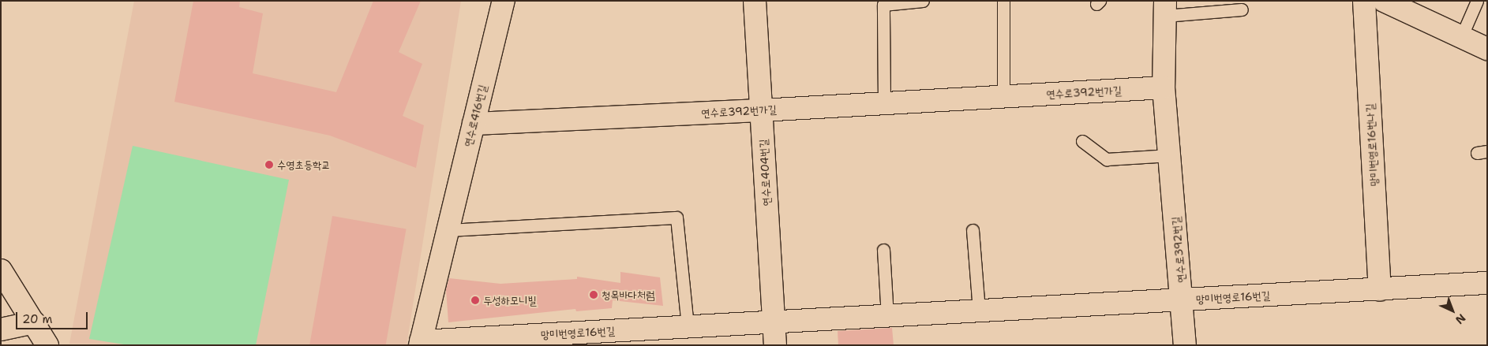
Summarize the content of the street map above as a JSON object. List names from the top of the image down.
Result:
{
  "streets": {
    "street": [
      "연수로392번가길",
      "연수로416번길",
      "망미번영로16번나길",
      "연수로404번길",
      "연수로392번길",
      "망미번영로16번길"
    ]
  },
  "crossings": [
    ["연수로392번가길", "연수로416번길"],
    ["연수로392번가길", "연수로404번길"],
    ["연수로392번가길", "연수로392번길"],
    ["연수로416번길", "망미번영로16번길"],
    ["망미번영로16번나길", "망미번영로16번길"],
    ["연수로404번길", "망미번영로16번길"],
    ["연수로392번길", "망미번영로16번길"]
  ],
  "places": ["수영초등학교", "청목바다처럼", "두성하모니빌"],
  "scale_bar": "20 m",
  "north": "bottom right"
}
